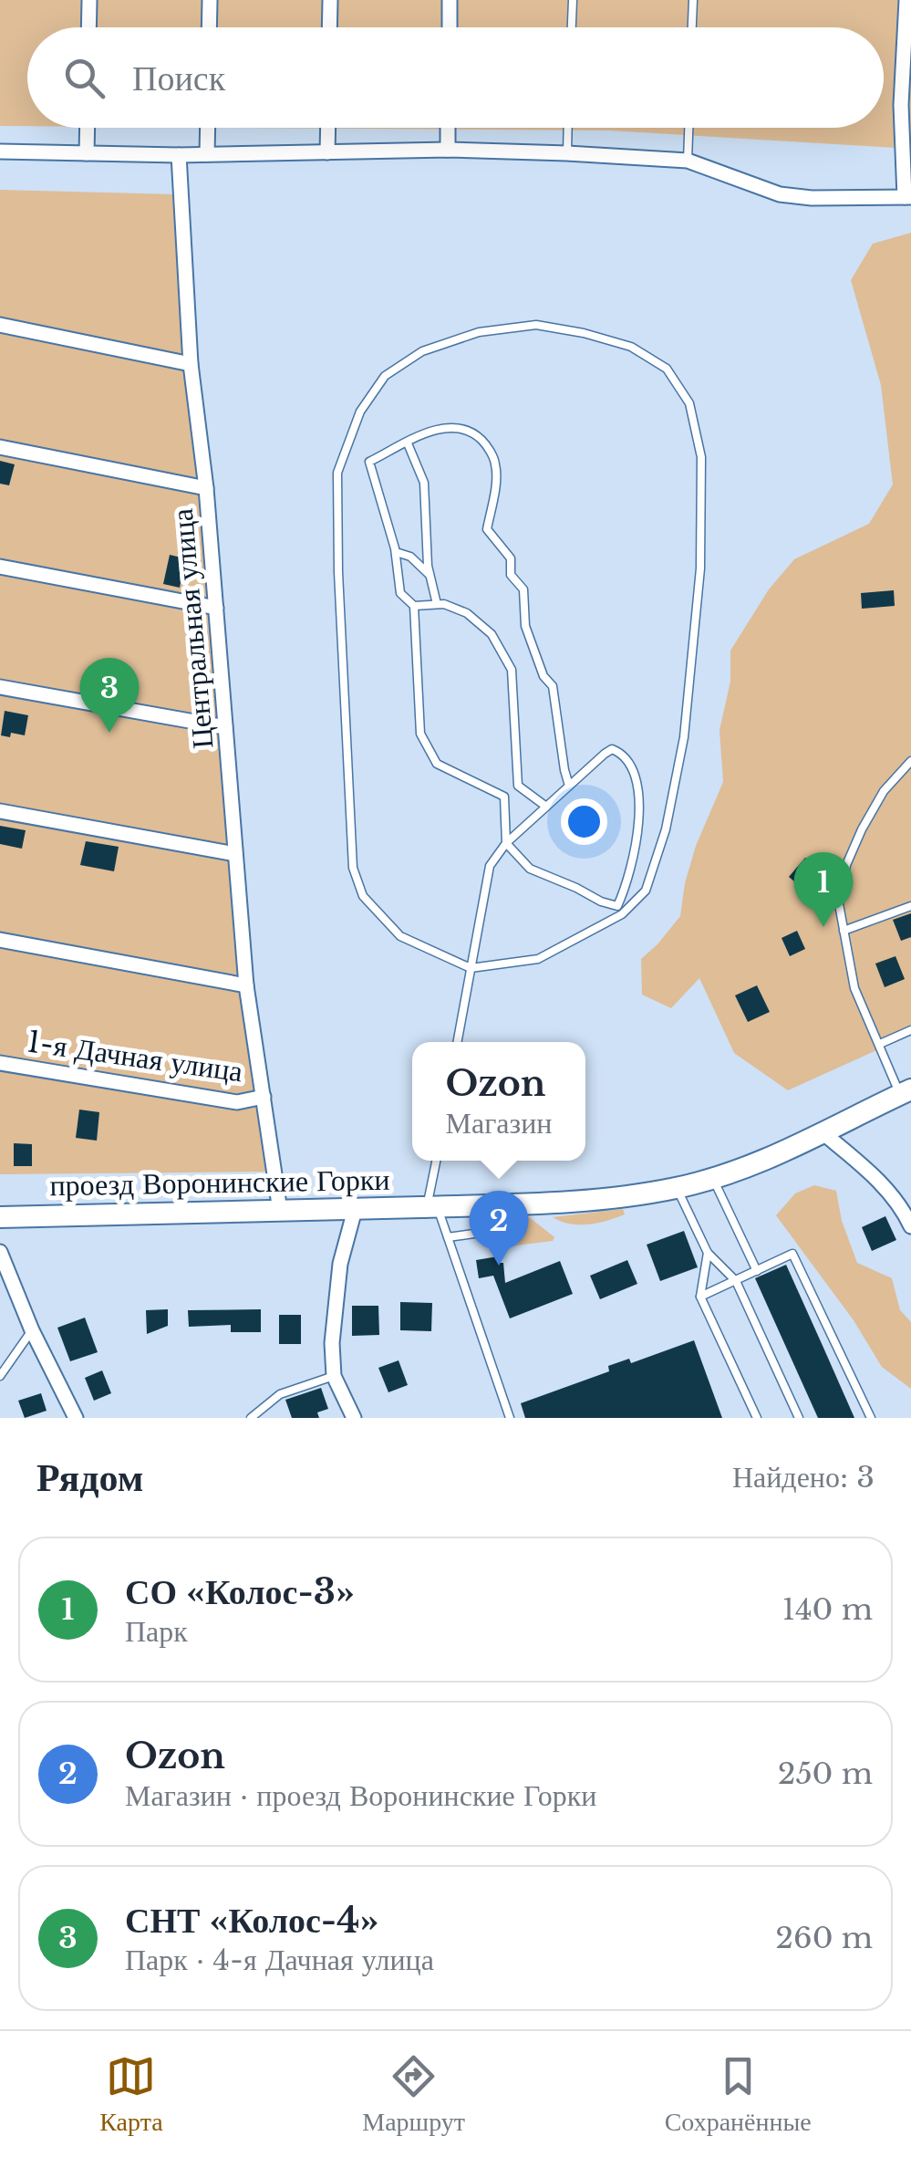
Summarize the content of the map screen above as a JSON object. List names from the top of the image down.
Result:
{
  "streets": {
    "street": ["Центральная улица", "1-я Дачная улица", "проезд Воронинские Горки"]
  },
  "crossings": [
    ["Центральная улица", "1-я Дачная улица"],
    ["Центральная улица", "проезд Воронинские Горки"]
  ],
  "page": {
    "search": "Поиск",
    "pins": ["3", "1", "2"],
    "popup": ["Ozon", "Магазин"],
    "heading": ["Рядом", "Найдено: 3"],
    "list": [
      {
        "mark": "1",
        "name": "СО «Колос-3»",
        "note": "Парк",
        "value": "140 m"
      },
      {
        "mark": "2",
        "name": "Ozon",
        "note": "Магазин · проезд Воронинские Горки",
        "value": "250 m"
      },
      {
        "mark": "3",
        "name": "СНТ «Колос-4»",
        "note": "Парк · 4-я Дачная улица",
        "value": "260 m"
      }
    ],
    "nav": ["Карта", "Маршрут", "Сохранённые"]
  }
}
